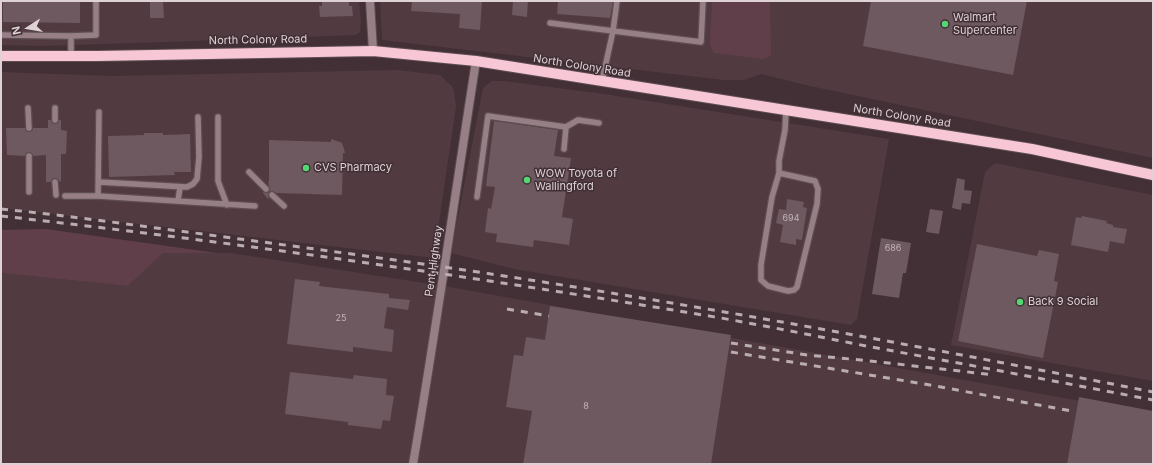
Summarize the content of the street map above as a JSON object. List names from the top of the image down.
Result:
{
  "streets": {
    "main road": ["North Colony Road"],
    "street": ["Pent Highway"]
  },
  "crossings": [
    ["North Colony Road", "Pent Highway"]
  ],
  "places": [
    "Walmart Supercenter",
    "CVS Pharmacy",
    "WOW Toyota of Wallingford",
    "Back 9 Social"
  ],
  "house_numbers": [
    "694",
    "686",
    "25",
    "8"
  ],
  "north": "left"
}
